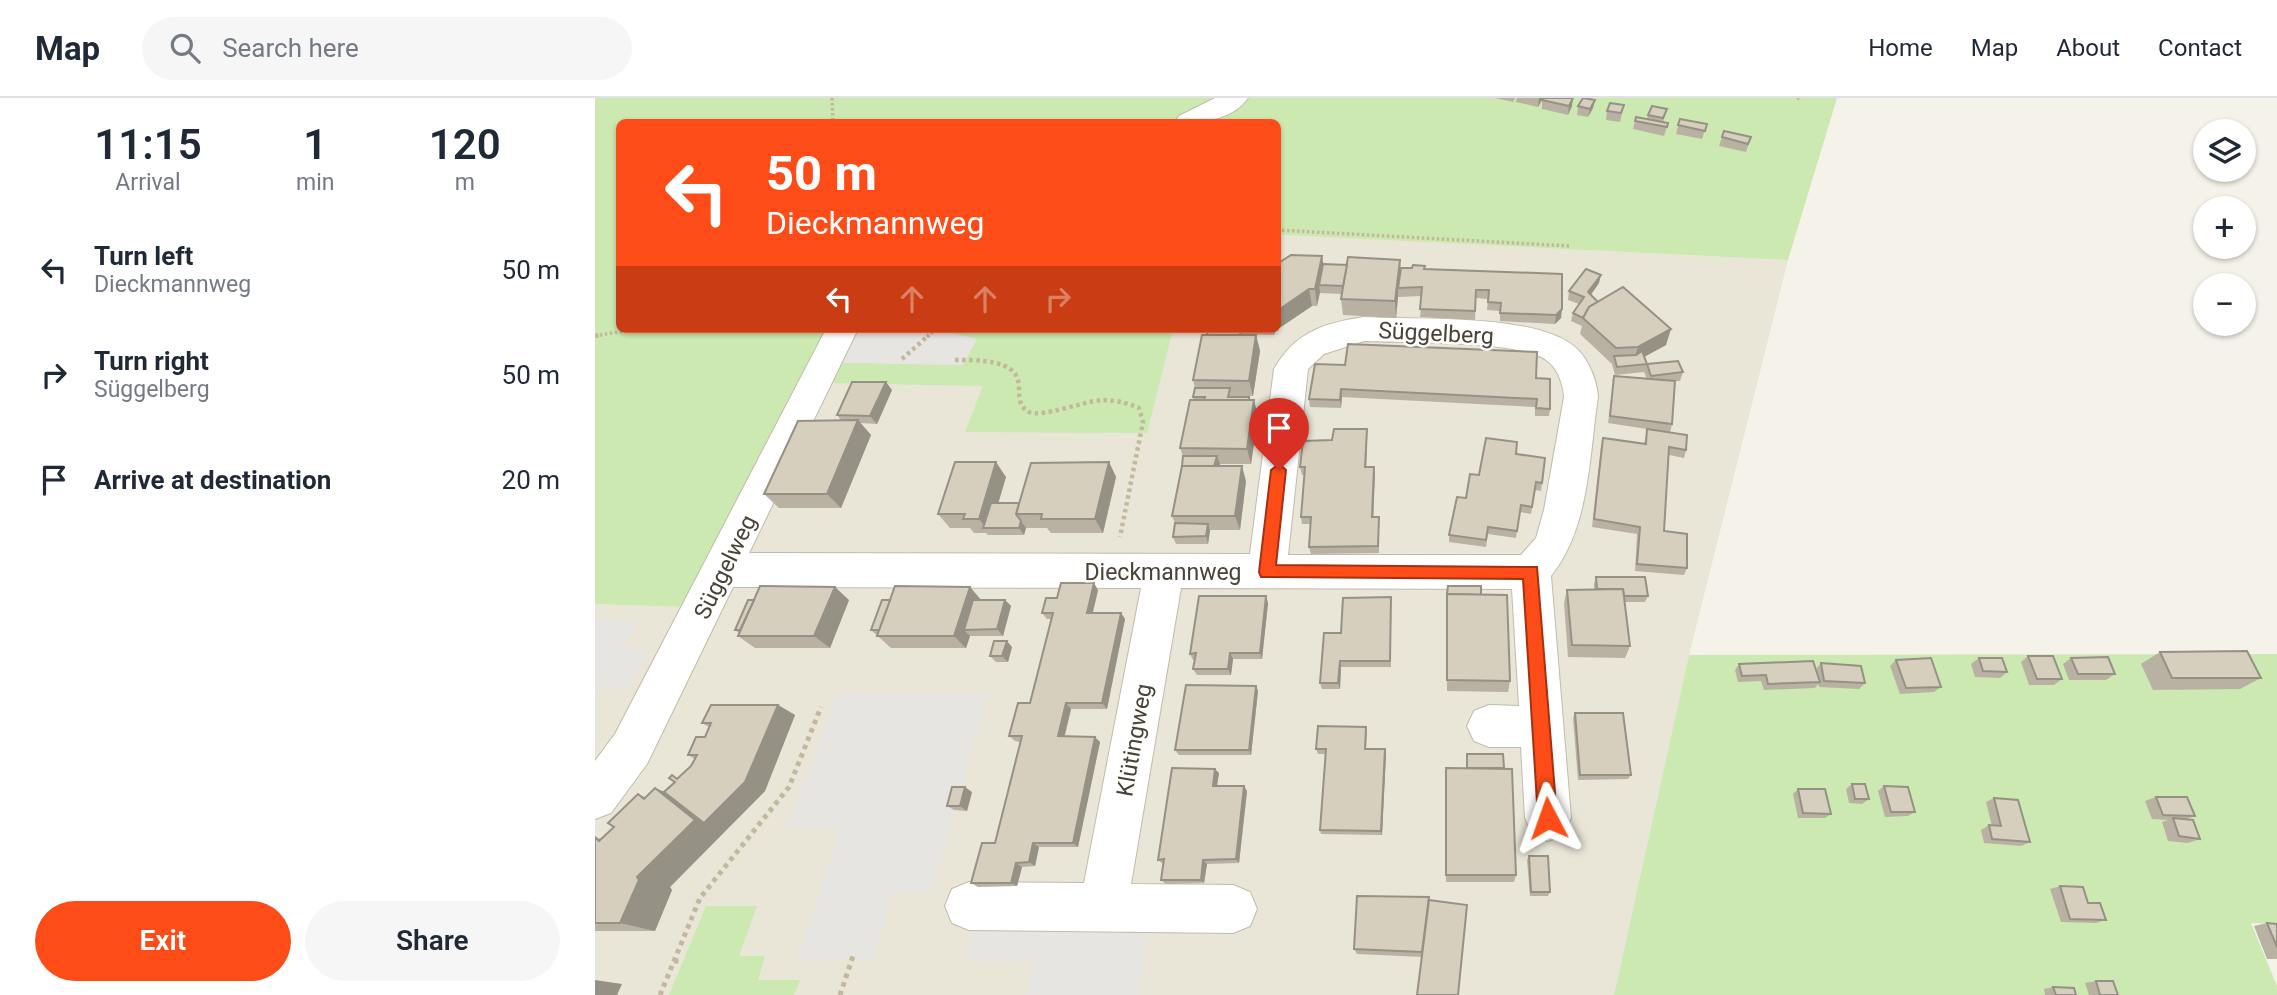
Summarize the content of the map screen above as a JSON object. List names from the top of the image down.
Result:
{
  "streets": {
    "street": [
      "Süggelberg",
      "Süggelweg",
      "Dieckmannweg",
      "Klütingweg"
    ]
  },
  "crossings": [
    ["Süggelberg", "Dieckmannweg"],
    ["Süggelweg", "Dieckmannweg"],
    ["Dieckmannweg", "Klütingweg"]
  ],
  "page": {
    "header": "Map",
    "search": "Search here",
    "nav": [
      "Home",
      "Map",
      "About",
      "Contact"
    ],
    "eta": [
      "11:15",
      "Arrival",
      "1",
      "min",
      "120",
      "m"
    ],
    "map_buttons": ["+", "−"],
    "turn": ["50 m", "Dieckmannweg"],
    "list": [
      {
        "name": "Turn left",
        "note": "Dieckmannweg",
        "value": "50 m"
      },
      {
        "name": "Turn right",
        "note": "Süggelberg",
        "value": "50 m"
      },
      {
        "name": "Arrive at destination",
        "value": "20 m"
      }
    ],
    "buttons": ["Exit", "Share"]
  }
}
